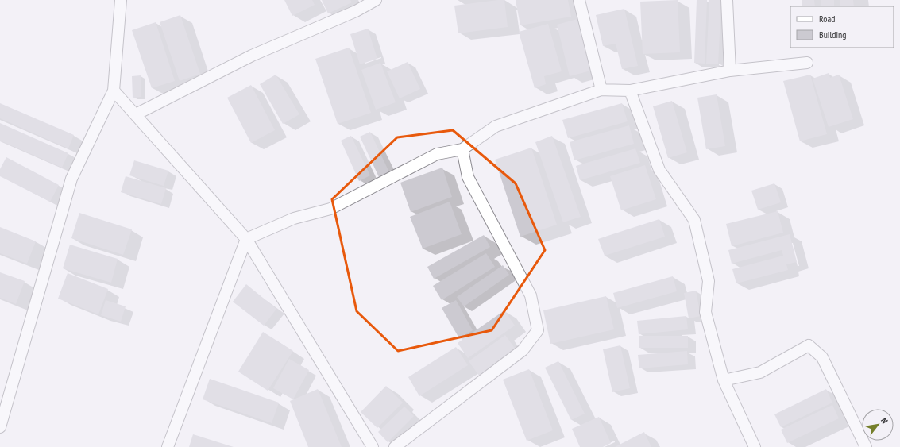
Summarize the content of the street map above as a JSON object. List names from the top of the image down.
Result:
{
  "legend": ["Road", "Building"],
  "north": "top right"
}
